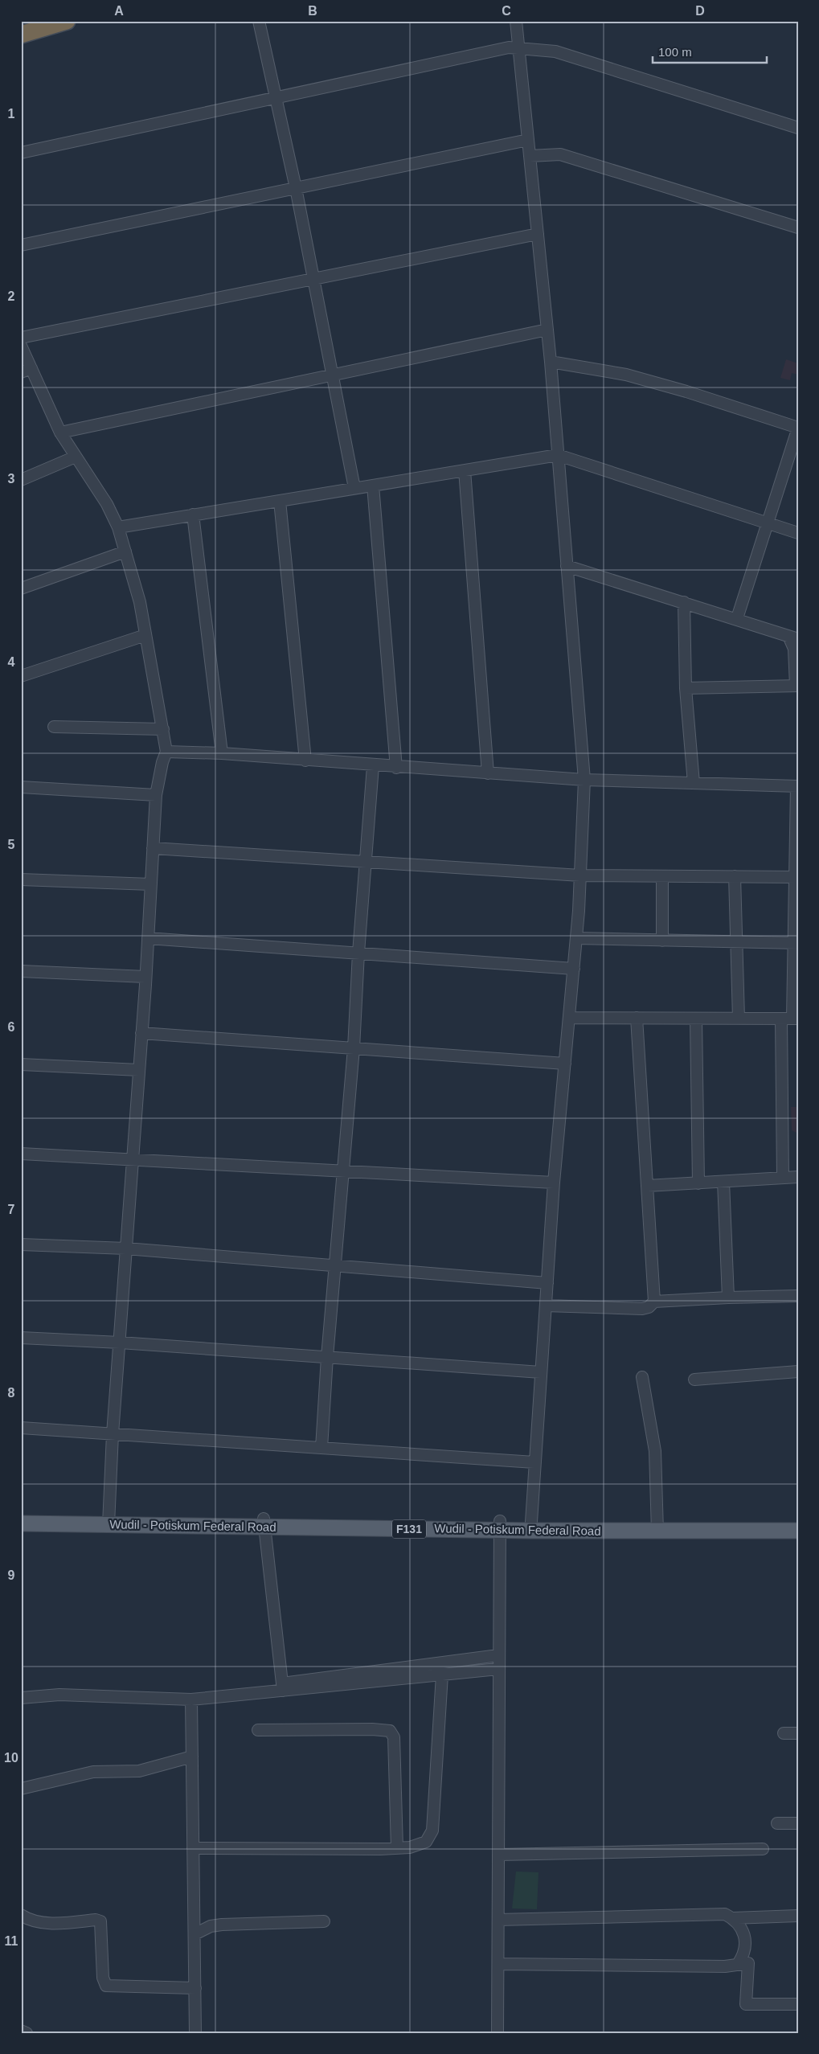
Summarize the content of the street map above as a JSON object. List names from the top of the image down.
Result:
{
  "streets": {
    "main road": ["Wudil - Potiskum Federal Road", "F131"]
  },
  "scale_bar": "100 m",
  "grid": {
    "columns": [
      "A",
      "B",
      "C",
      "D"
    ],
    "rows": [
      "1",
      "2",
      "3",
      "4",
      "5",
      "6",
      "7",
      "8",
      "9",
      "10",
      "11"
    ]
  }
}
